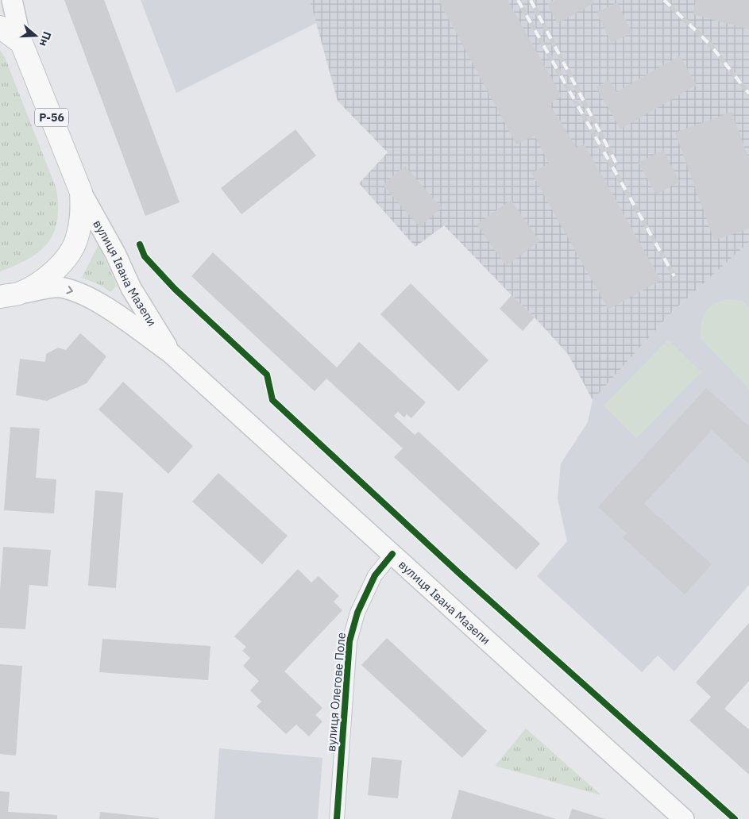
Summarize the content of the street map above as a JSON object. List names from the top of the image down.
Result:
{
  "streets": {
    "main road": ["Р-56", "вулиця Івана Мазепи"],
    "street": ["вулиця Олегове Поле"]
  },
  "crossings": [
    ["Р-56", "вулиця Івана Мазепи"],
    ["вулиця Івана Мазепи", "вулиця Олегове Поле"]
  ],
  "north": "right"
}
